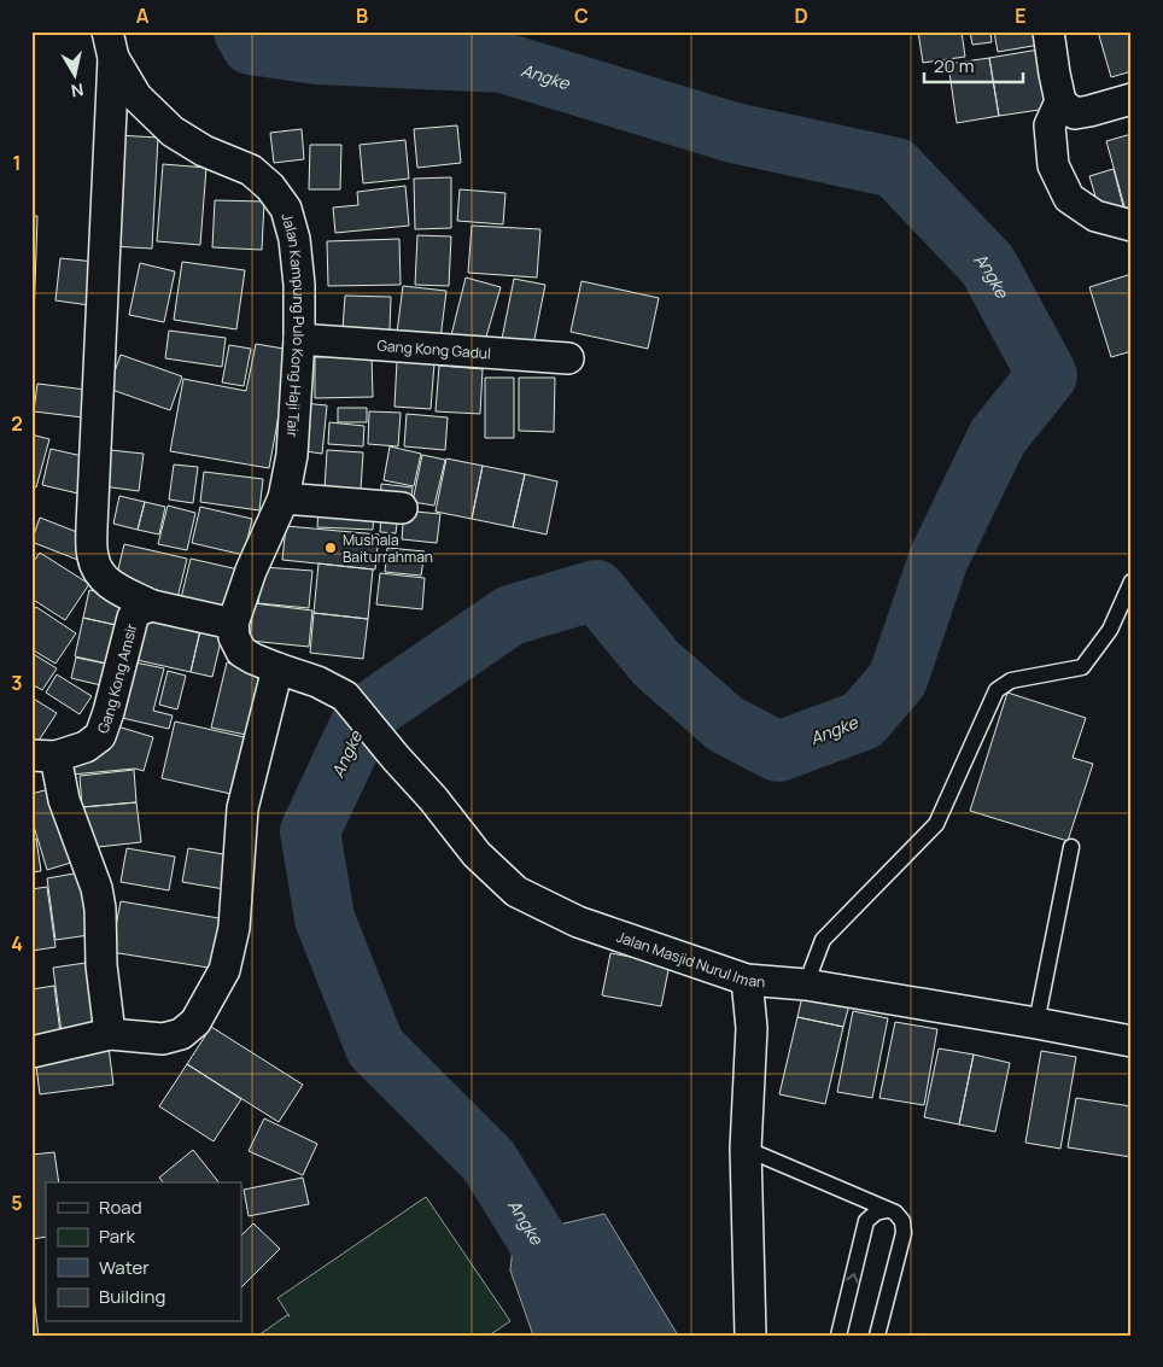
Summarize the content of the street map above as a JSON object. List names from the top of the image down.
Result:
{
  "streets": {
    "street": [
      "Jalan Kampung Pulo Kong Haji Tair",
      "Gang Kong Gadul",
      "Gang Kong Amsir",
      "Jalan Masjid Nurul Iman"
    ]
  },
  "crossings": [
    ["Jalan Kampung Pulo Kong Haji Tair", "Gang Kong Gadul"]
  ],
  "water": ["Angke"],
  "places": ["Mushala Baiturrahman"],
  "legend": [
    "Road",
    "Park",
    "Water",
    "Building"
  ],
  "scale_bar": "20 m",
  "north": "bottom",
  "grid": {
    "columns": [
      "A",
      "B",
      "C",
      "D",
      "E"
    ],
    "rows": [
      "1",
      "2",
      "3",
      "4",
      "5"
    ]
  }
}
